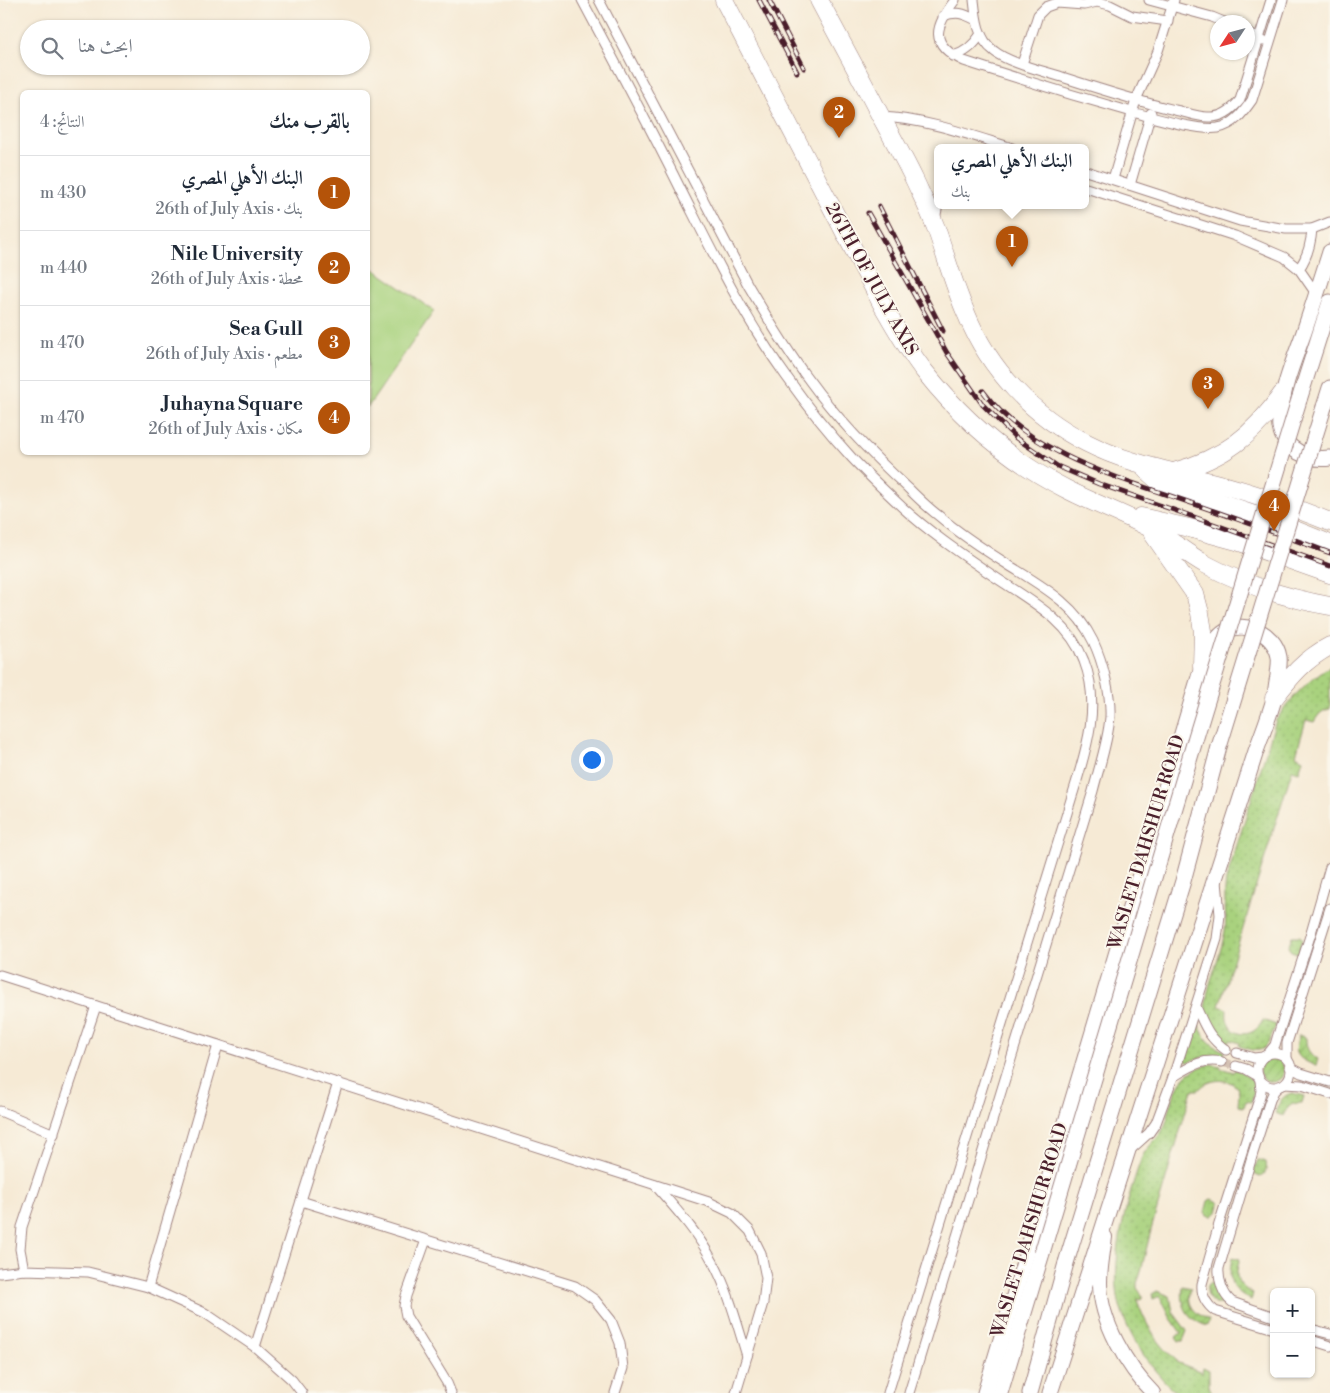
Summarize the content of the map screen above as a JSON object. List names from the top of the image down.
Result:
{
  "streets": {
    "highway": ["26TH OF JULY AXIS"],
    "main road": ["WASLET DAHSHUR ROAD"]
  },
  "north": "bottom left",
  "page": {
    "search": "ابحث هنا",
    "heading": ["بالقرب منك", "النتائج: 4"],
    "pins": [
      "2",
      "1",
      "3",
      "4"
    ],
    "popup": ["البنك الأهلي المصري", "بنك"],
    "list": [
      {
        "mark": "1",
        "name": "البنك الأهلي المصري",
        "note": "بنك · 26th of July Axis",
        "value": "430 m"
      },
      {
        "mark": "2",
        "name": "Nile University",
        "note": "محطة · 26th of July Axis",
        "value": "440 m"
      },
      {
        "mark": "3",
        "name": "Sea Gull",
        "note": "مطعم · 26th of July Axis",
        "value": "470 m"
      },
      {
        "mark": "4",
        "name": "Juhayna Square",
        "note": "مكان · 26th of July Axis",
        "value": "470 m"
      }
    ],
    "map_buttons": ["+", "−"]
  }
}
